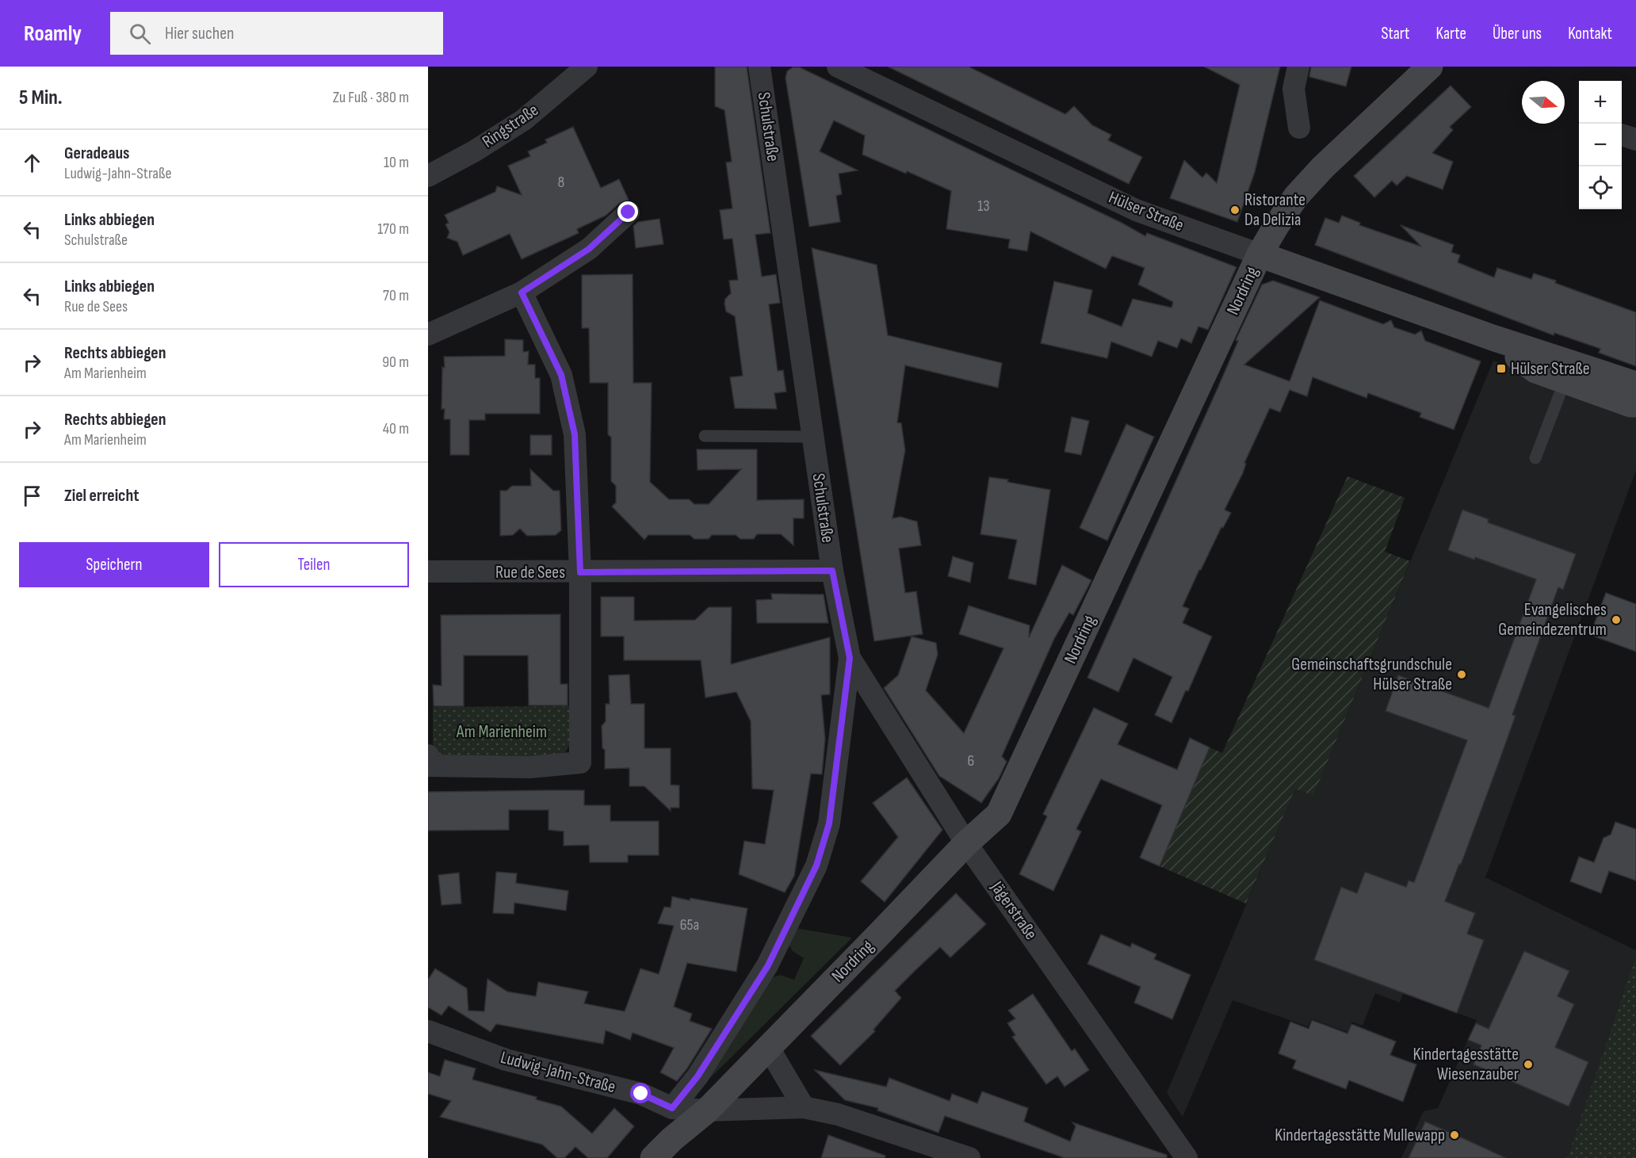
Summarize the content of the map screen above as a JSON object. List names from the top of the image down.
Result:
{
  "streets": {
    "main road": ["Hülser Straße", "Nordring"],
    "street": [
      "Ringstraße",
      "Schulstraße",
      "Rue de Sees",
      "Jägerstraße",
      "Ludwig-Jahn-Straße"
    ]
  },
  "crossings": [
    ["Schulstraße", "Rue de Sees"],
    ["Schulstraße", "Jägerstraße"],
    ["Schulstraße", "Ludwig-Jahn-Straße"],
    ["Hülser Straße", "Nordring"],
    ["Nordring", "Jägerstraße"],
    ["Nordring", "Ludwig-Jahn-Straße"]
  ],
  "parks": ["Am Marienheim"],
  "places": {
    "other": [
      "Ristorante Da Delizia",
      "Evangelisches Gemeindezentrum",
      "Gemeinschaftsgrundschule Hülser Straße",
      "Kindertagesstätte Wiesenzauber",
      "Kindertagesstätte Mullewapp"
    ],
    "transit": ["Hülser Straße"]
  },
  "house_numbers": [
    "8",
    "13",
    "6",
    "65a"
  ],
  "north": "right",
  "page": {
    "header": "Roamly",
    "search": "Hier suchen",
    "nav": [
      "Start",
      "Karte",
      "Über uns",
      "Kontakt"
    ],
    "heading": ["5 Min.", "Zu Fuß · 380 m"],
    "map_buttons": ["+", "−"],
    "list": [
      ["Geradeaus", "Ludwig-Jahn-Straße", "10 m"],
      ["Links abbiegen", "Schulstraße", "170 m"],
      ["Links abbiegen", "Rue de Sees", "70 m"],
      ["Rechts abbiegen", "Am Marienheim", "90 m"],
      ["Rechts abbiegen", "Am Marienheim", "40 m"],
      "Ziel erreicht"
    ],
    "buttons": ["Speichern", "Teilen"]
  }
}
